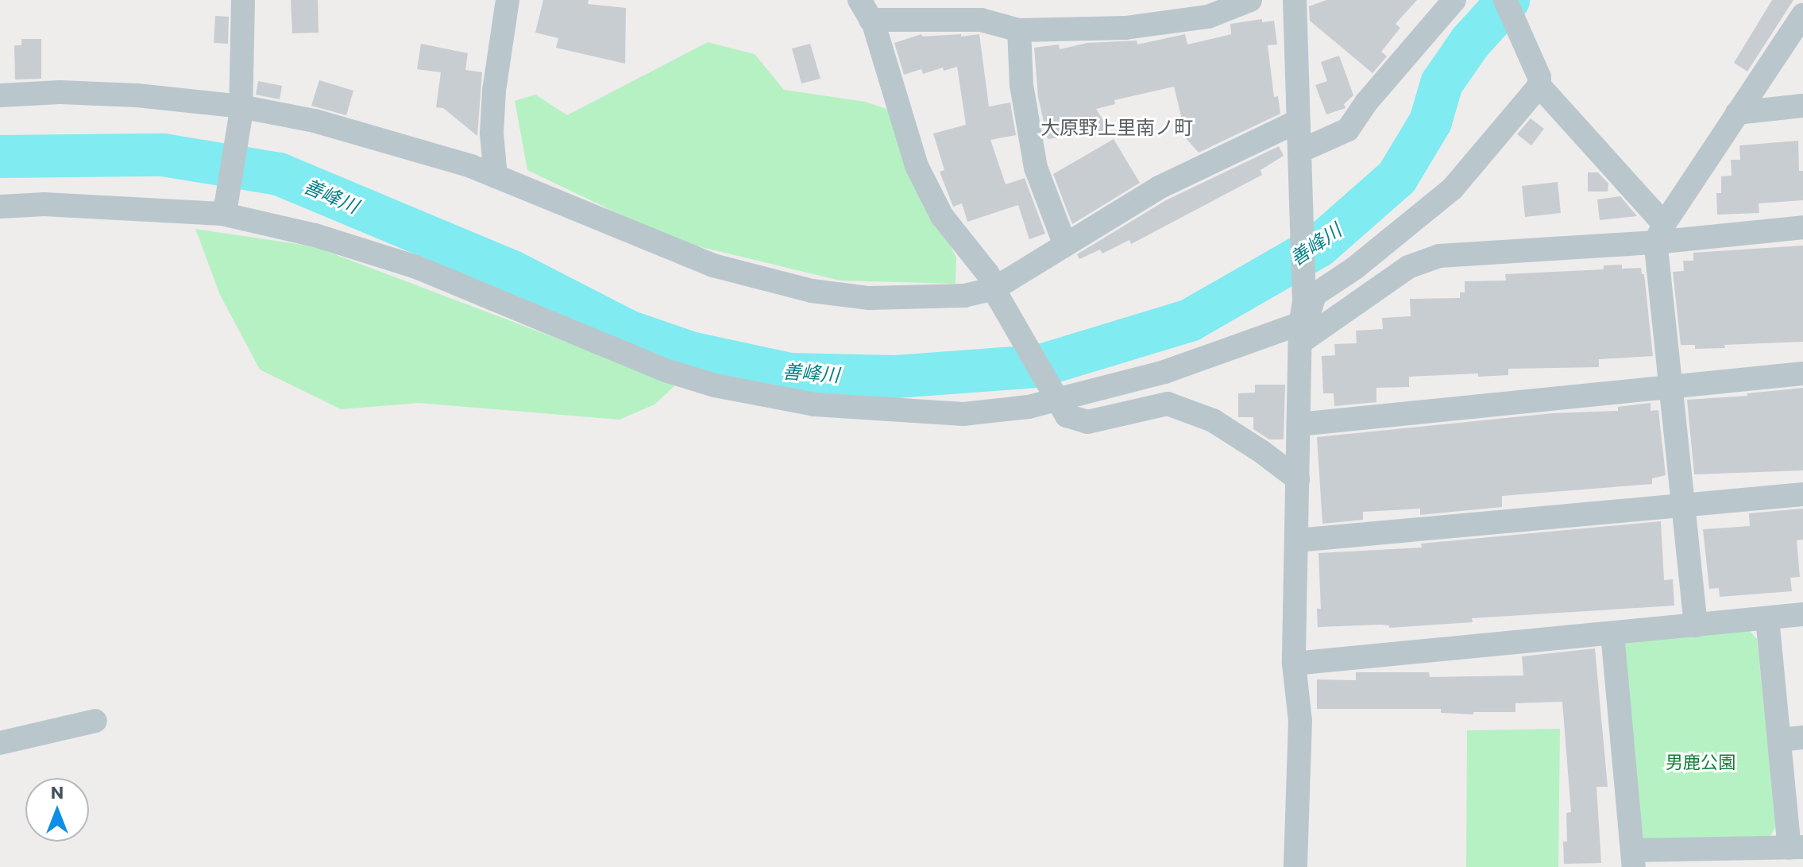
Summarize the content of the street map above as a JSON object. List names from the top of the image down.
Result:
{
  "districts": ["大原野上里南ノ町"],
  "water": ["善峰川"],
  "parks": ["男鹿公園"],
  "north": "top"
}
